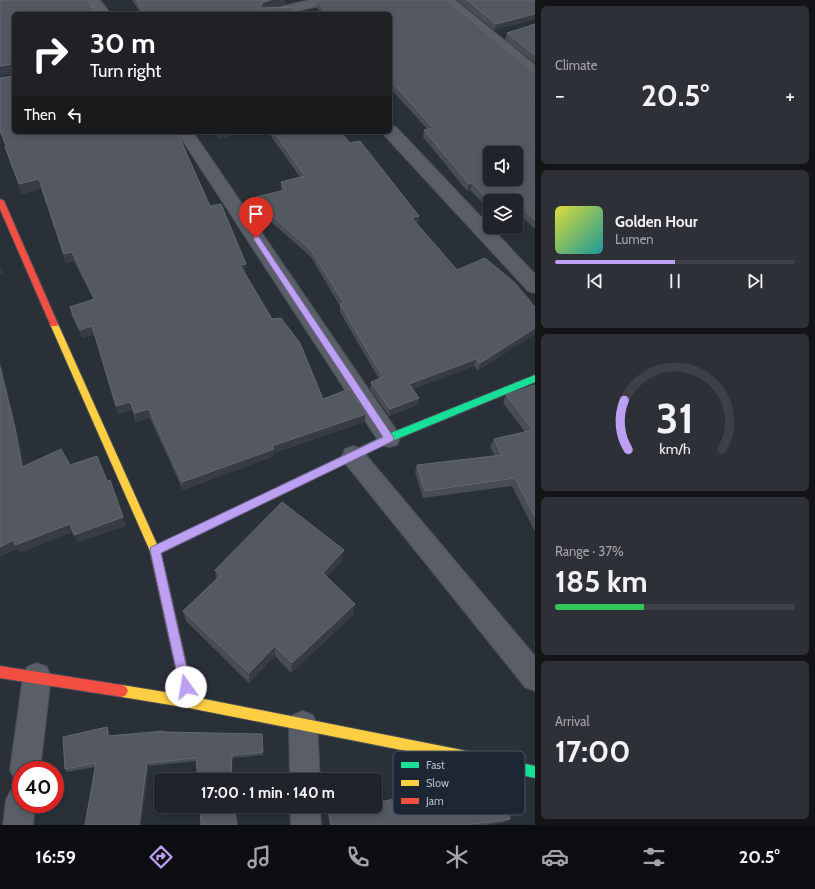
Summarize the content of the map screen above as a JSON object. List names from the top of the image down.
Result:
{
  "legend": ["Fast", "Slow", "Jam"],
  "page": {
    "tile": [
      "Climate",
      ["Range · 37%", "185 km"],
      ["Arrival", "17:00"]
    ],
    "turn": ["30 m", "Turn right"],
    "heat": ["−", "20.5°", "+"],
    "then": "Then",
    "song": ["Golden Hour", "Lumen"],
    "limit": "40",
    "trip": "17:00 · 1 min · 140 m",
    "tabs": ["16:59", "20.5°"],
    "gauge": ["31", "km/h"]
  }
}
